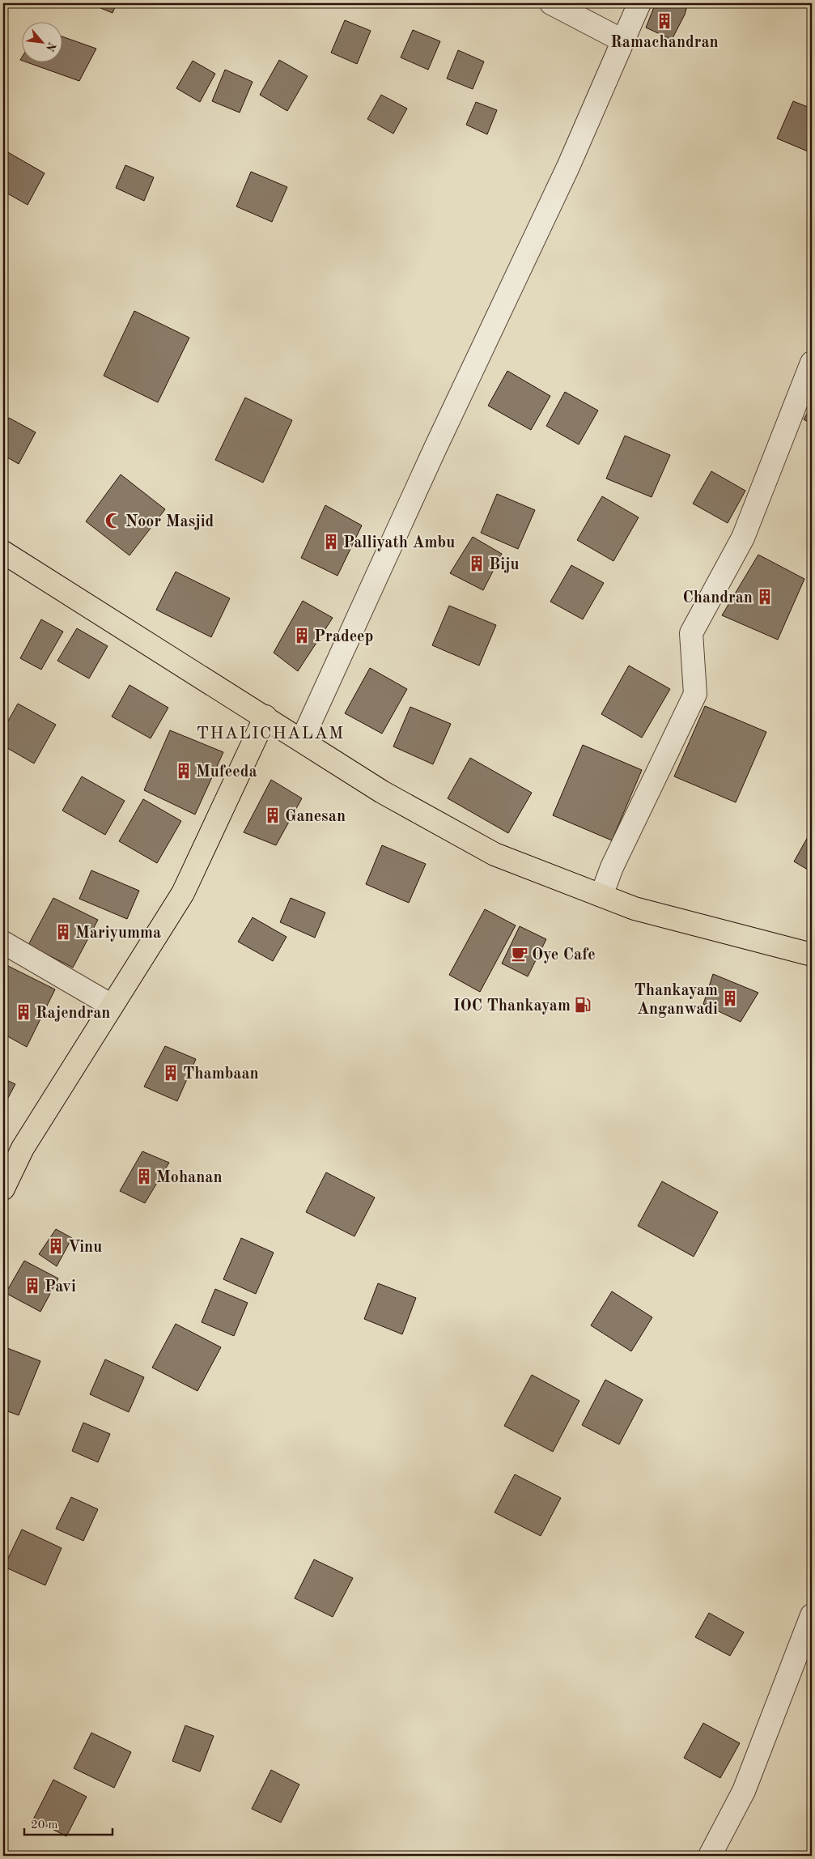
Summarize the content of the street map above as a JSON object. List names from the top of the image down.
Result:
{
  "districts": ["THALICHALAM"],
  "places": {
    "building": [
      "Ramachandran",
      "Palliyath Ambu",
      "Biju",
      "Chandran",
      "Pradeep",
      "Mufeeda",
      "Ganesan",
      "Mariyumma",
      "Thankayam Anganwadi",
      "Rajendran",
      "Thambaan",
      "Mohanan",
      "Vinu",
      "Pavi"
    ],
    "mosque": ["Noor Masjid"],
    "cafe": ["Oye Cafe"],
    "fuel station": ["IOC Thankayam"]
  },
  "scale_bar": "20 m",
  "north": "bottom right"
}
